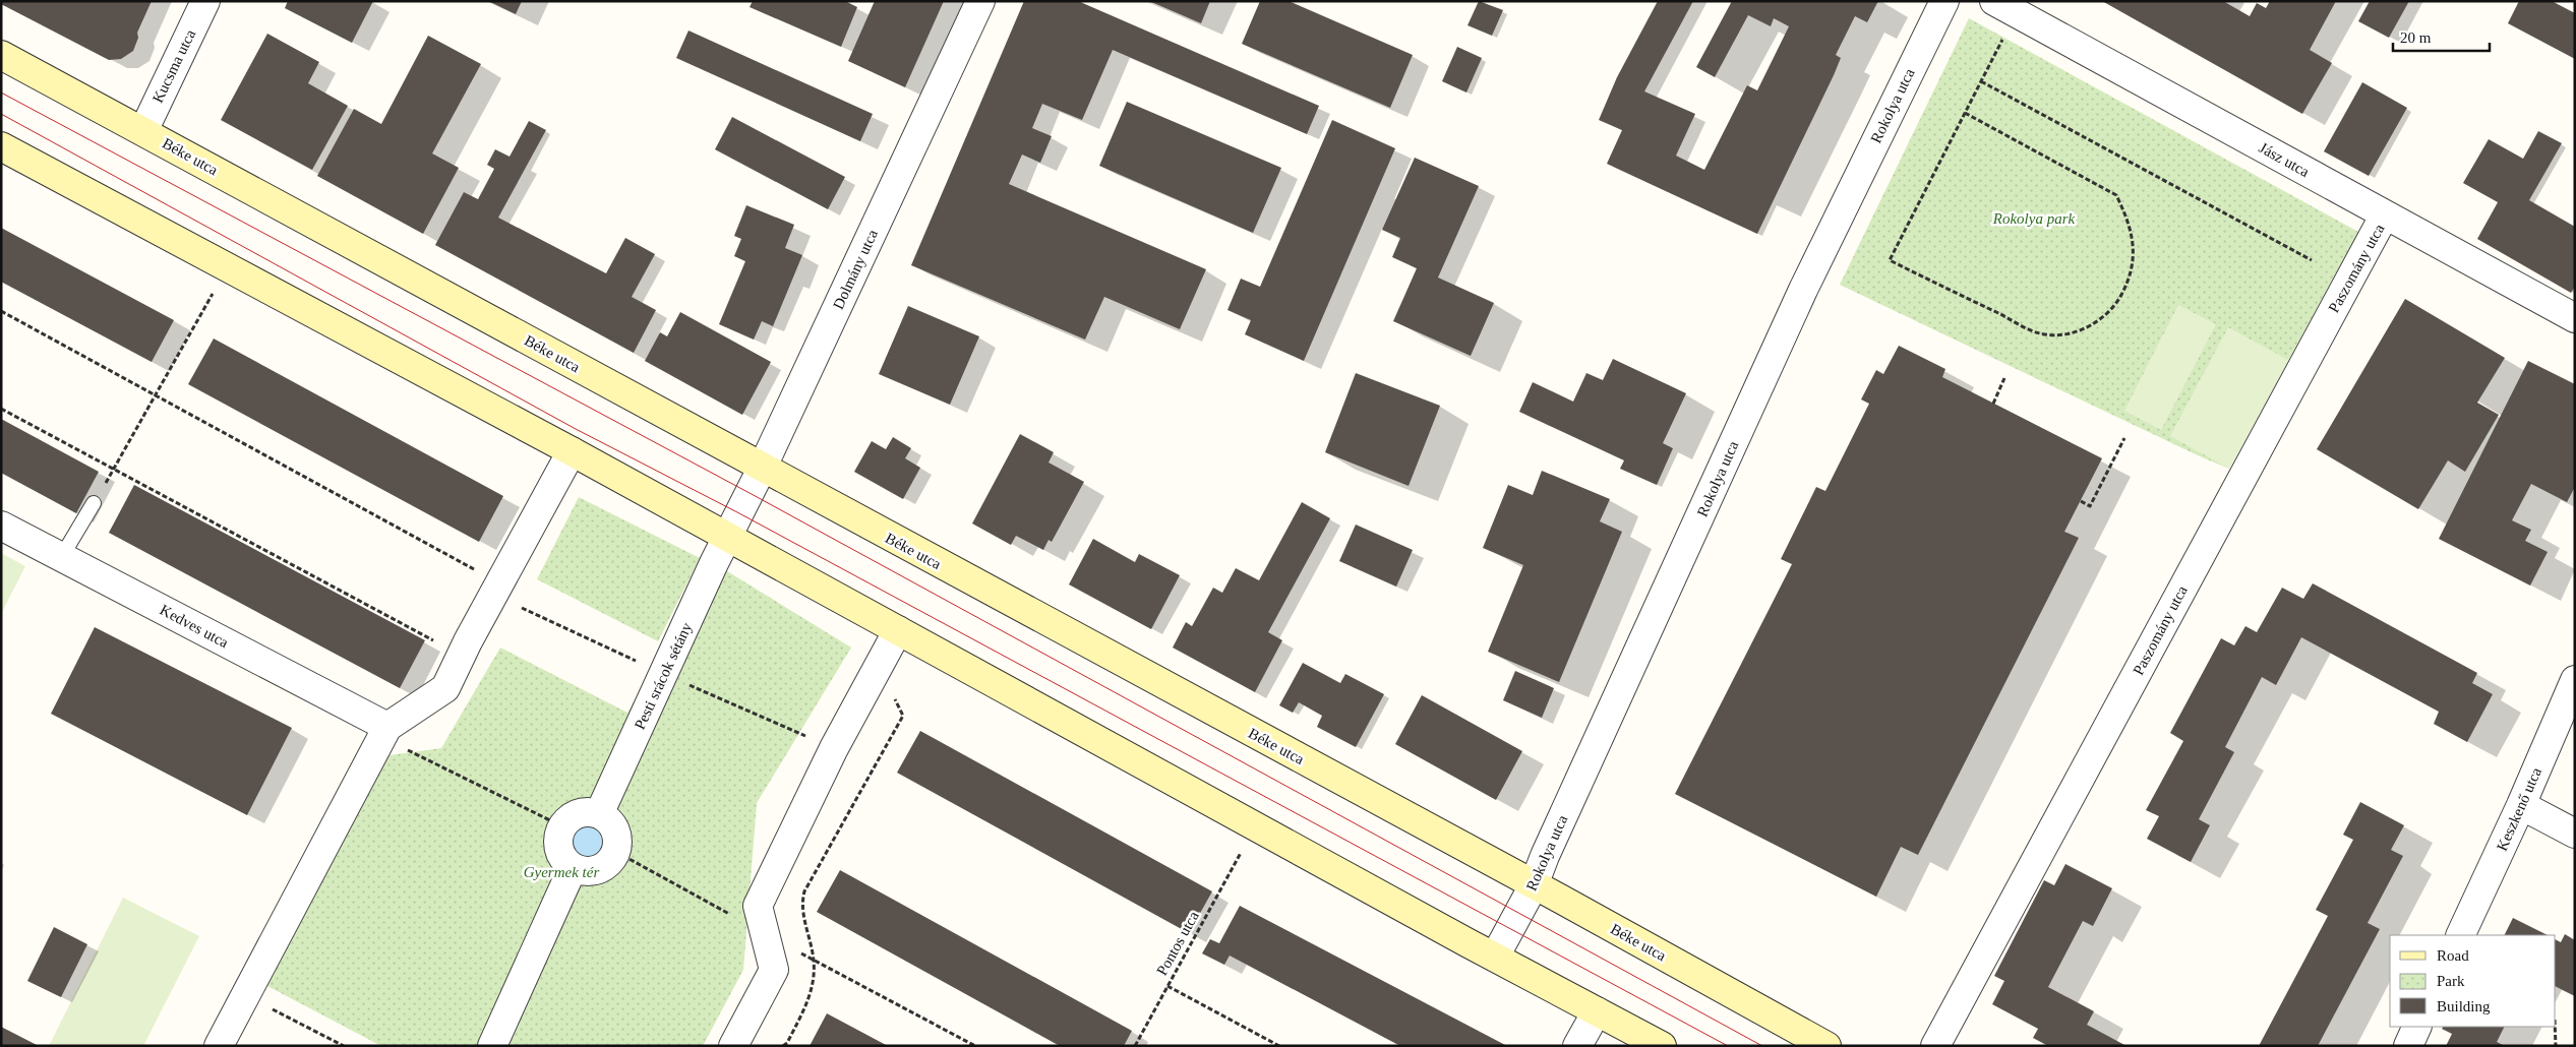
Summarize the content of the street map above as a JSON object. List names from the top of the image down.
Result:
{
  "streets": {
    "main road": ["Béke utca"],
    "street": [
      "Kucsma utca",
      "Rokolya utca",
      "Jász utca",
      "Paszomány utca",
      "Dolmány utca",
      "Kedves utca",
      "Pesti srácok sétány",
      "Keszkenő utca"
    ],
    "path": ["Pontos utca"]
  },
  "crossings": [
    ["Kucsma utca", "Béke utca"],
    ["Rokolya utca", "Béke utca"],
    ["Béke utca", "Dolmány utca"],
    ["Jász utca", "Paszomány utca"],
    ["Dolmány utca", "Pesti srácok sétány"]
  ],
  "parks": ["Rokolya park", "Gyermek tér"],
  "legend": ["Road", "Park", "Building"],
  "scale_bar": "20 m"
}
